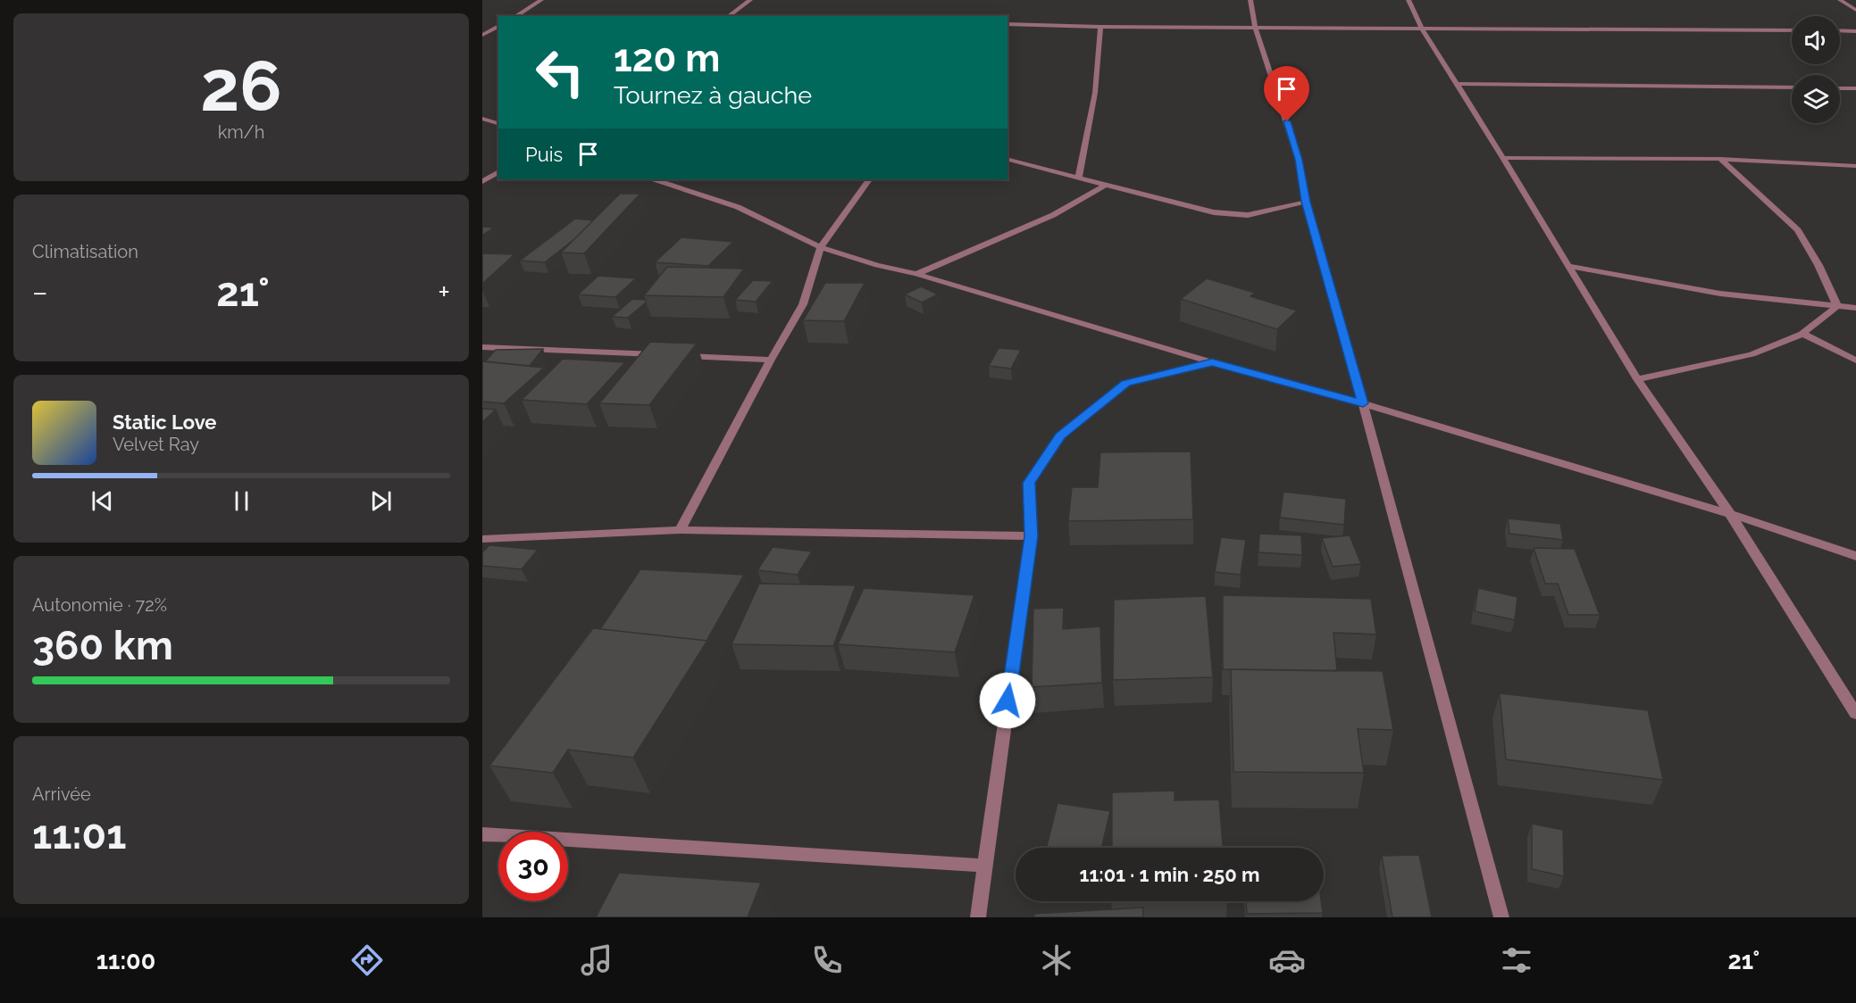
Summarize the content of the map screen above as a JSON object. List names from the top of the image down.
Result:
{
  "page": {
    "tile": [
      ["26", "km/h"],
      "Climatisation",
      ["Autonomie · 72%", "360 km"],
      ["Arrivée", "11:01"]
    ],
    "turn": ["120 m", "Tournez à gauche"],
    "then": "Puis",
    "heat": ["−", "21°", "+"],
    "song": ["Static Love", "Velvet Ray"],
    "limit": "30",
    "trip": "11:01 · 1 min · 250 m",
    "tabs": ["11:00", "21°"]
  }
}
